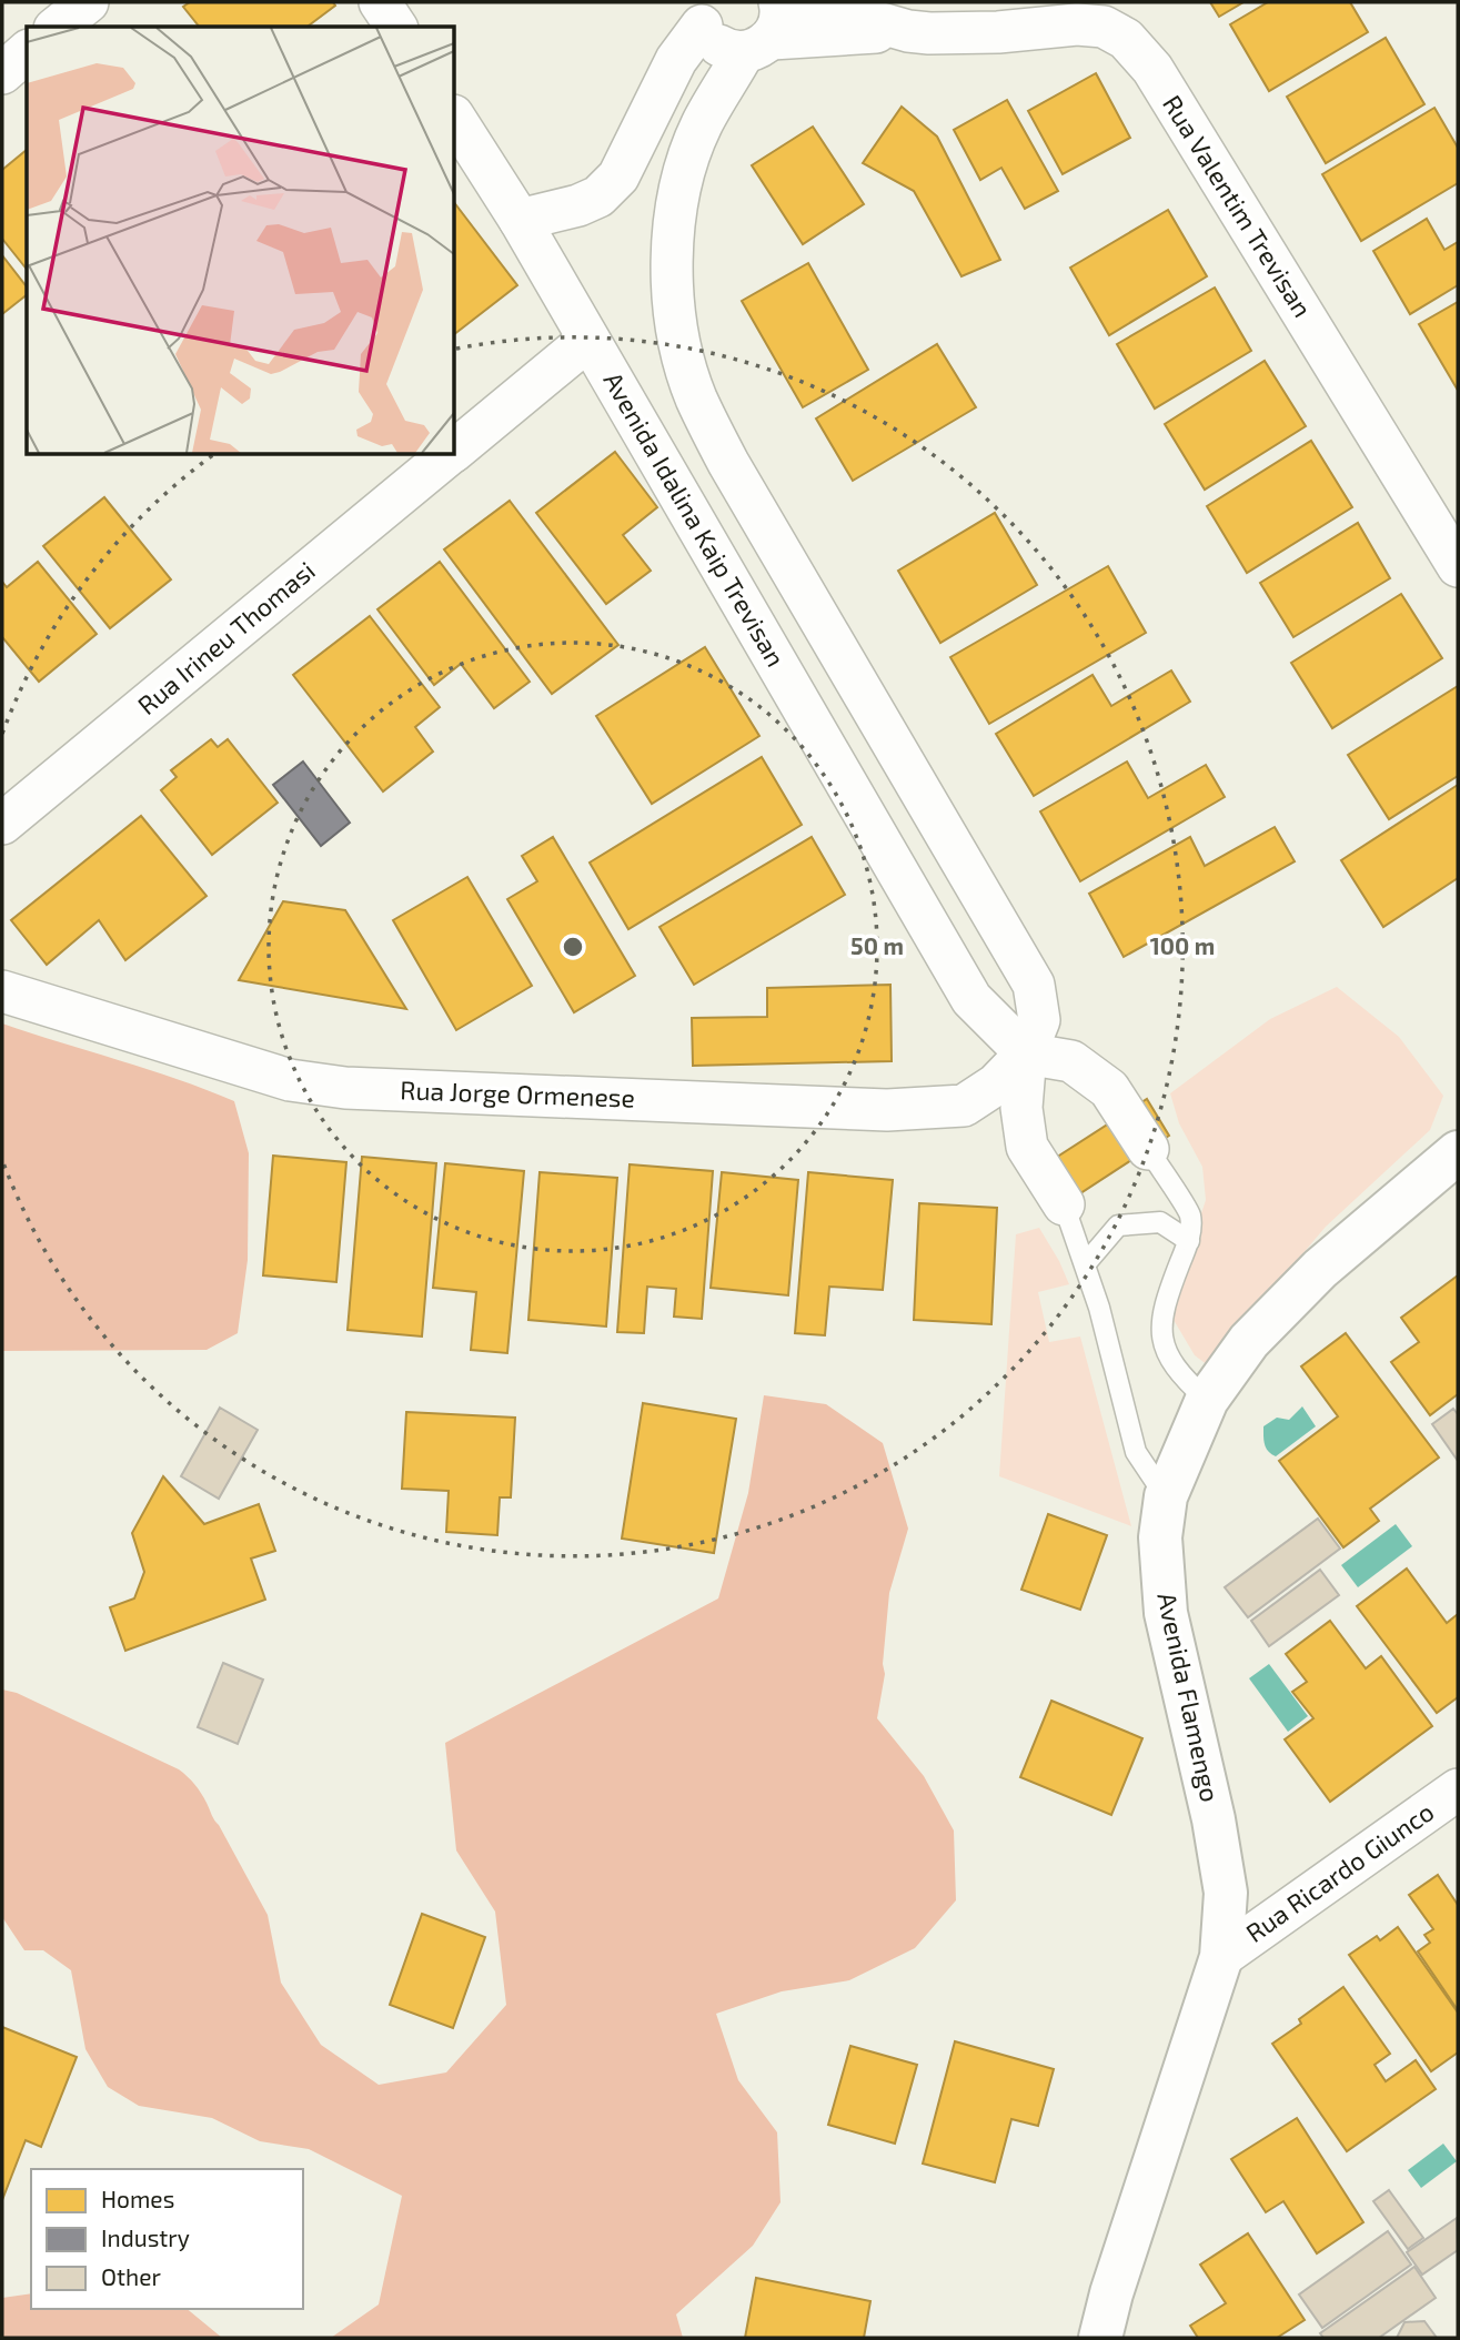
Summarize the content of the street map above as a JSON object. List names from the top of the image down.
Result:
{
  "streets": {
    "street": [
      "Rua Valentim Trevisan",
      "Avenida Idalina Kaip Trevisan",
      "Rua Irineu Thomasi",
      "Rua Jorge Ormenese",
      "Avenida Flamengo",
      "Rua Ricardo Giunco"
    ]
  },
  "crossings": [
    ["Avenida Idalina Kaip Trevisan", "Rua Irineu Thomasi"],
    ["Avenida Idalina Kaip Trevisan", "Rua Jorge Ormenese"],
    ["Avenida Flamengo", "Rua Ricardo Giunco"]
  ],
  "legend": ["Homes", "Industry", "Other"],
  "rings": ["50 m", "100 m"]
}
